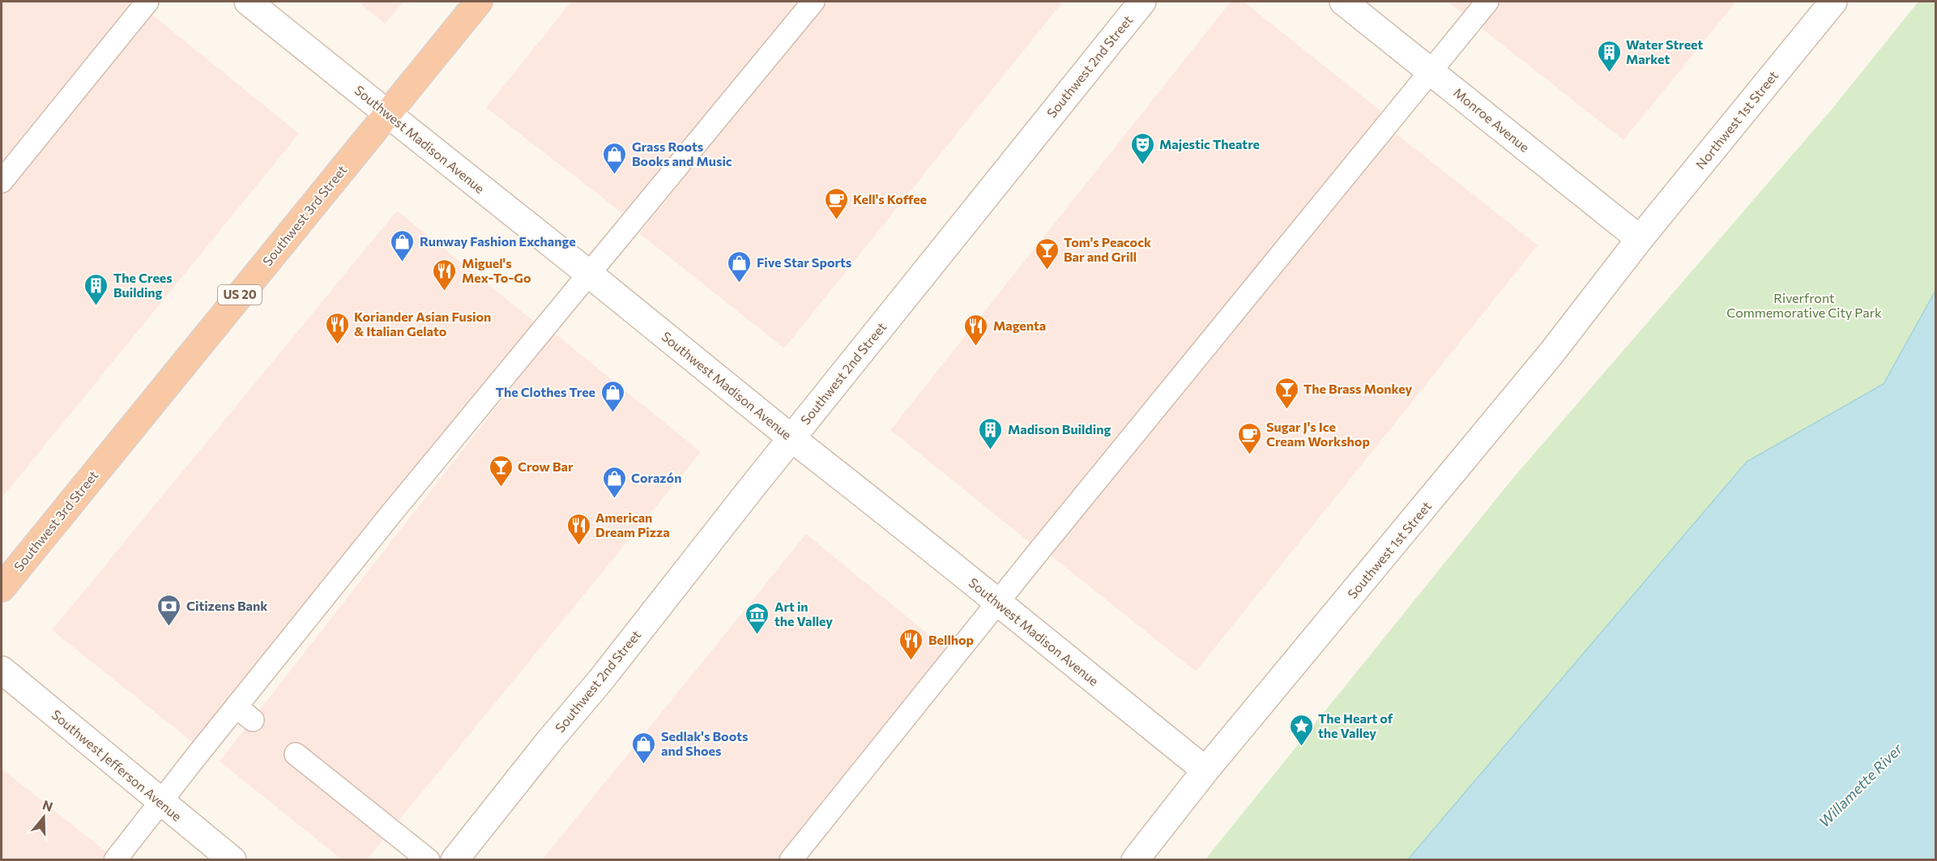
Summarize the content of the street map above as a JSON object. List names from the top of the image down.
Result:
{
  "streets": {
    "highway": ["Southwest 3rd Street", "US 20"],
    "street": [
      "Southwest 2nd Street",
      "Monroe Avenue",
      "Northwest 1st Street",
      "Southwest Madison Avenue",
      "Southwest 1st Street",
      "Southwest Jefferson Avenue"
    ]
  },
  "crossings": [
    ["Southwest 2nd Street", "Southwest Madison Avenue"],
    ["Monroe Avenue", "Northwest 1st Street"],
    ["Monroe Avenue", "Southwest 1st Street"],
    ["Northwest 1st Street", "Southwest 1st Street"],
    ["Southwest Madison Avenue", "Southwest 3rd Street"],
    ["Southwest Madison Avenue", "Southwest 1st Street"]
  ],
  "water": ["Willamette River"],
  "parks": ["Riverfront Commemorative City Park"],
  "places": {
    "building": ["Water Street Market", "The Crees Building", "Madison Building"],
    "theatre": ["Majestic Theatre"],
    "shop": [
      "Grass Roots Books and Music",
      "Runway Fashion Exchange",
      "Five Star Sports",
      "The Clothes Tree",
      "Corazón",
      "Sedlak's Boots and Shoes"
    ],
    "cafe": ["Kell's Koffee", "Sugar J's Ice Cream Workshop"],
    "bar": ["Tom's Peacock Bar and Grill", "The Brass Monkey", "Crow Bar"],
    "restaurant": [
      "Miguel's Mex-To-Go",
      "Koriander Asian Fusion & Italian Gelato",
      "Magenta",
      "American Dream Pizza",
      "Bellhop"
    ],
    "bank": ["Citizens Bank"],
    "museum": ["Art in the Valley"],
    "place": ["The Heart of the Valley"]
  },
  "north": "top"
}
